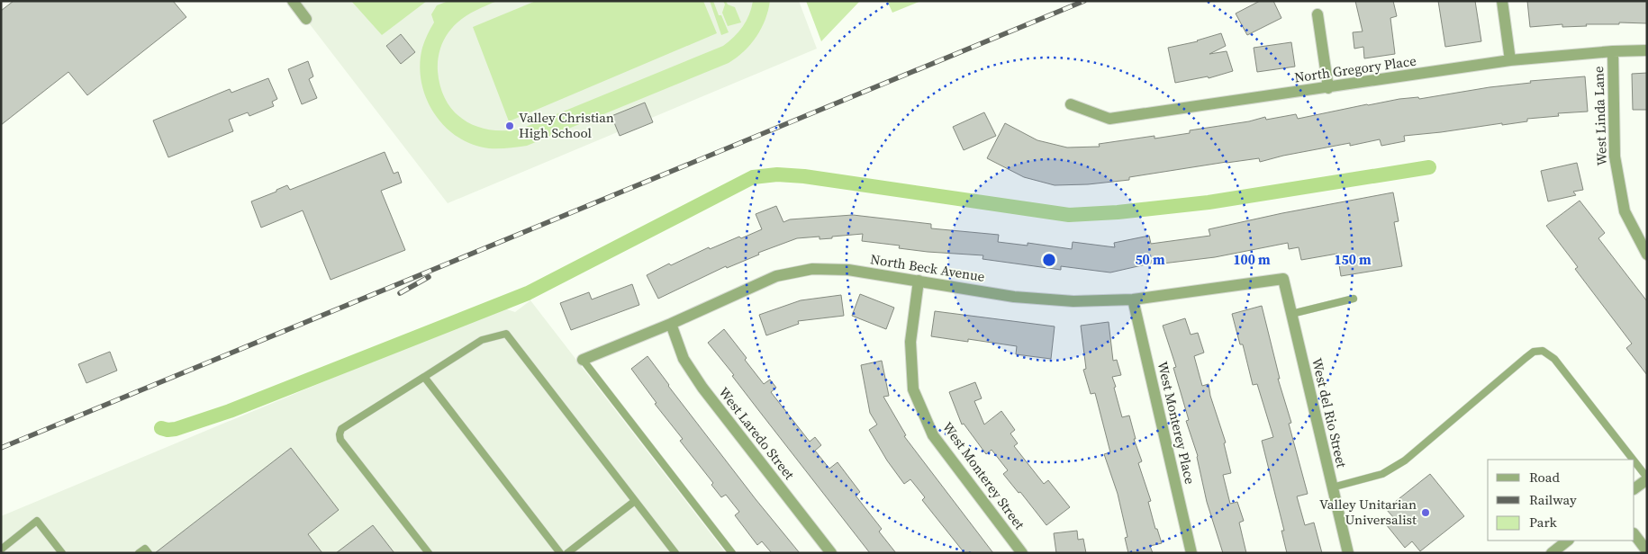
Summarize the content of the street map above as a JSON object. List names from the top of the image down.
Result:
{
  "streets": {
    "street": [
      "North Gregory Place",
      "West Linda Lane",
      "North Beck Avenue",
      "West del Rio Street",
      "West Monterey Place",
      "West Laredo Street",
      "West Monterey Street"
    ]
  },
  "crossings": [
    ["North Gregory Place", "West Linda Lane"],
    ["North Beck Avenue", "West del Rio Street"],
    ["North Beck Avenue", "West Monterey Place"],
    ["North Beck Avenue", "West Laredo Street"],
    ["North Beck Avenue", "West Monterey Street"]
  ],
  "places": ["Valley Christian High School", "Valley Unitarian Universalist"],
  "legend": ["Road", "Railway", "Park"],
  "rings": ["50 m", "100 m", "150 m"]
}
